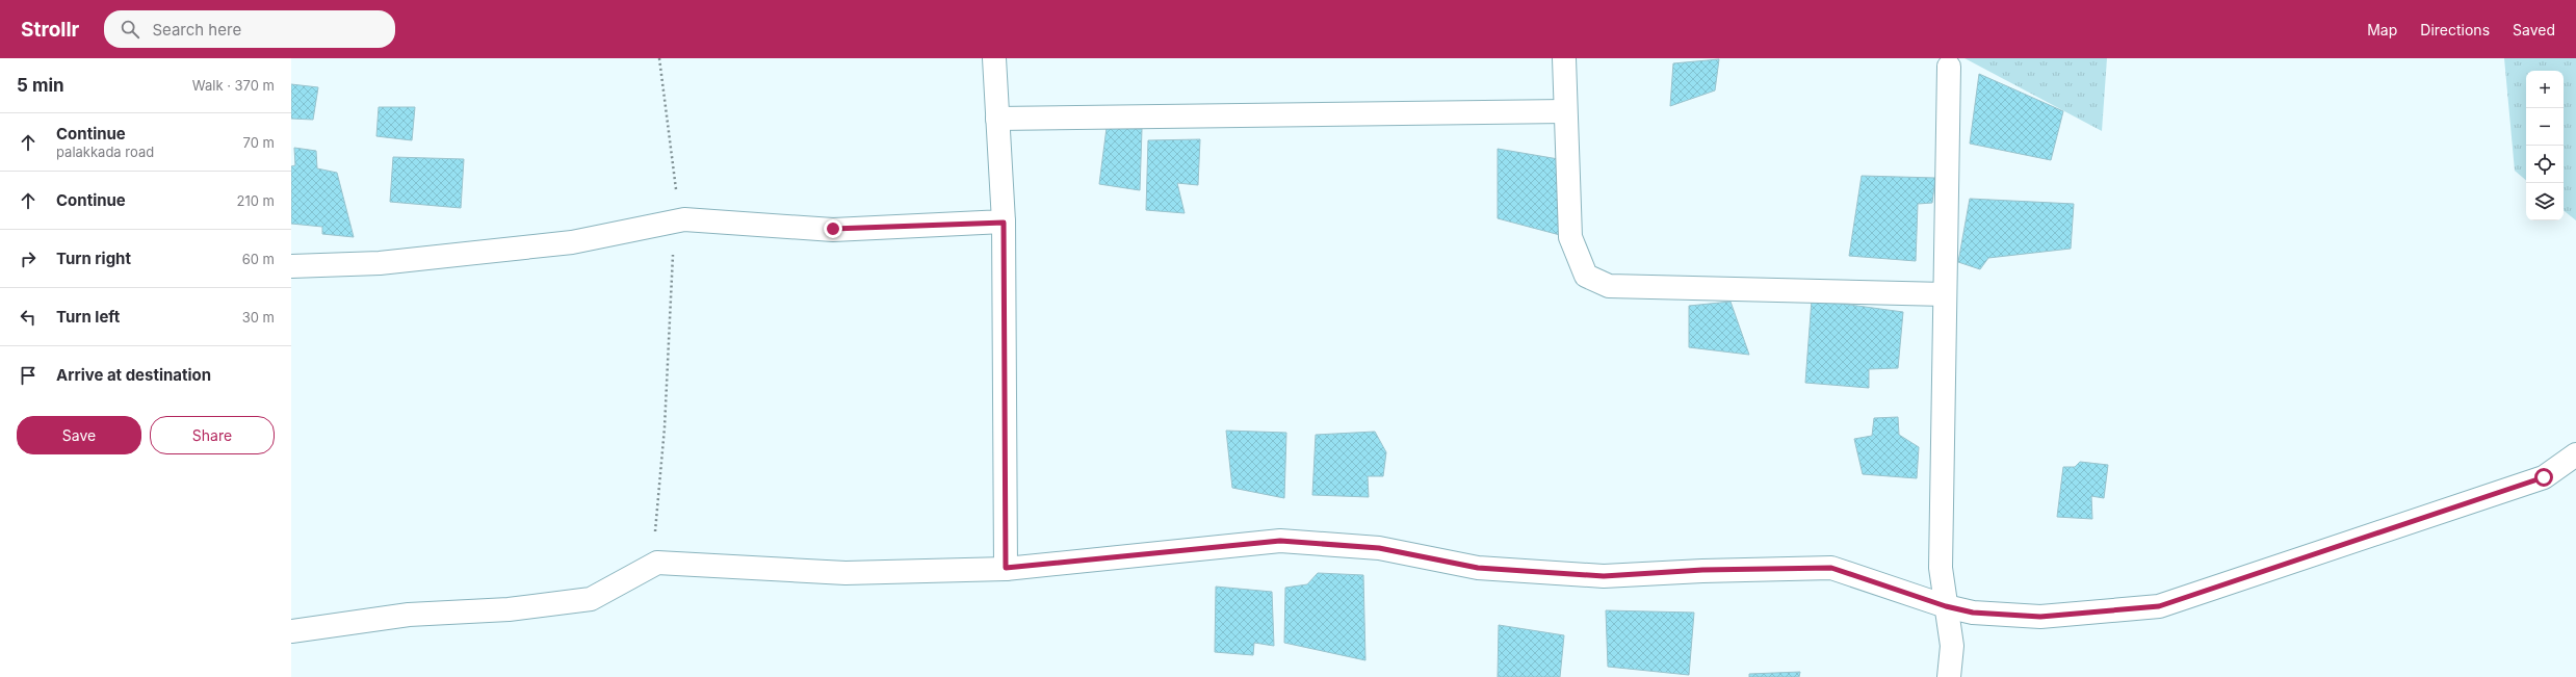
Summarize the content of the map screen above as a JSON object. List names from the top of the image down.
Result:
{
  "page": {
    "header": "Strollr",
    "search": "Search here",
    "nav": ["Map", "Directions", "Saved"],
    "heading": ["5 min", "Walk · 370 m"],
    "map_buttons": ["+", "−"],
    "list": [
      ["Continue", "palakkada road", "70 m"],
      ["Continue", "210 m"],
      ["Turn right", "60 m"],
      ["Turn left", "30 m"],
      "Arrive at destination"
    ],
    "buttons": ["Save", "Share"]
  }
}
